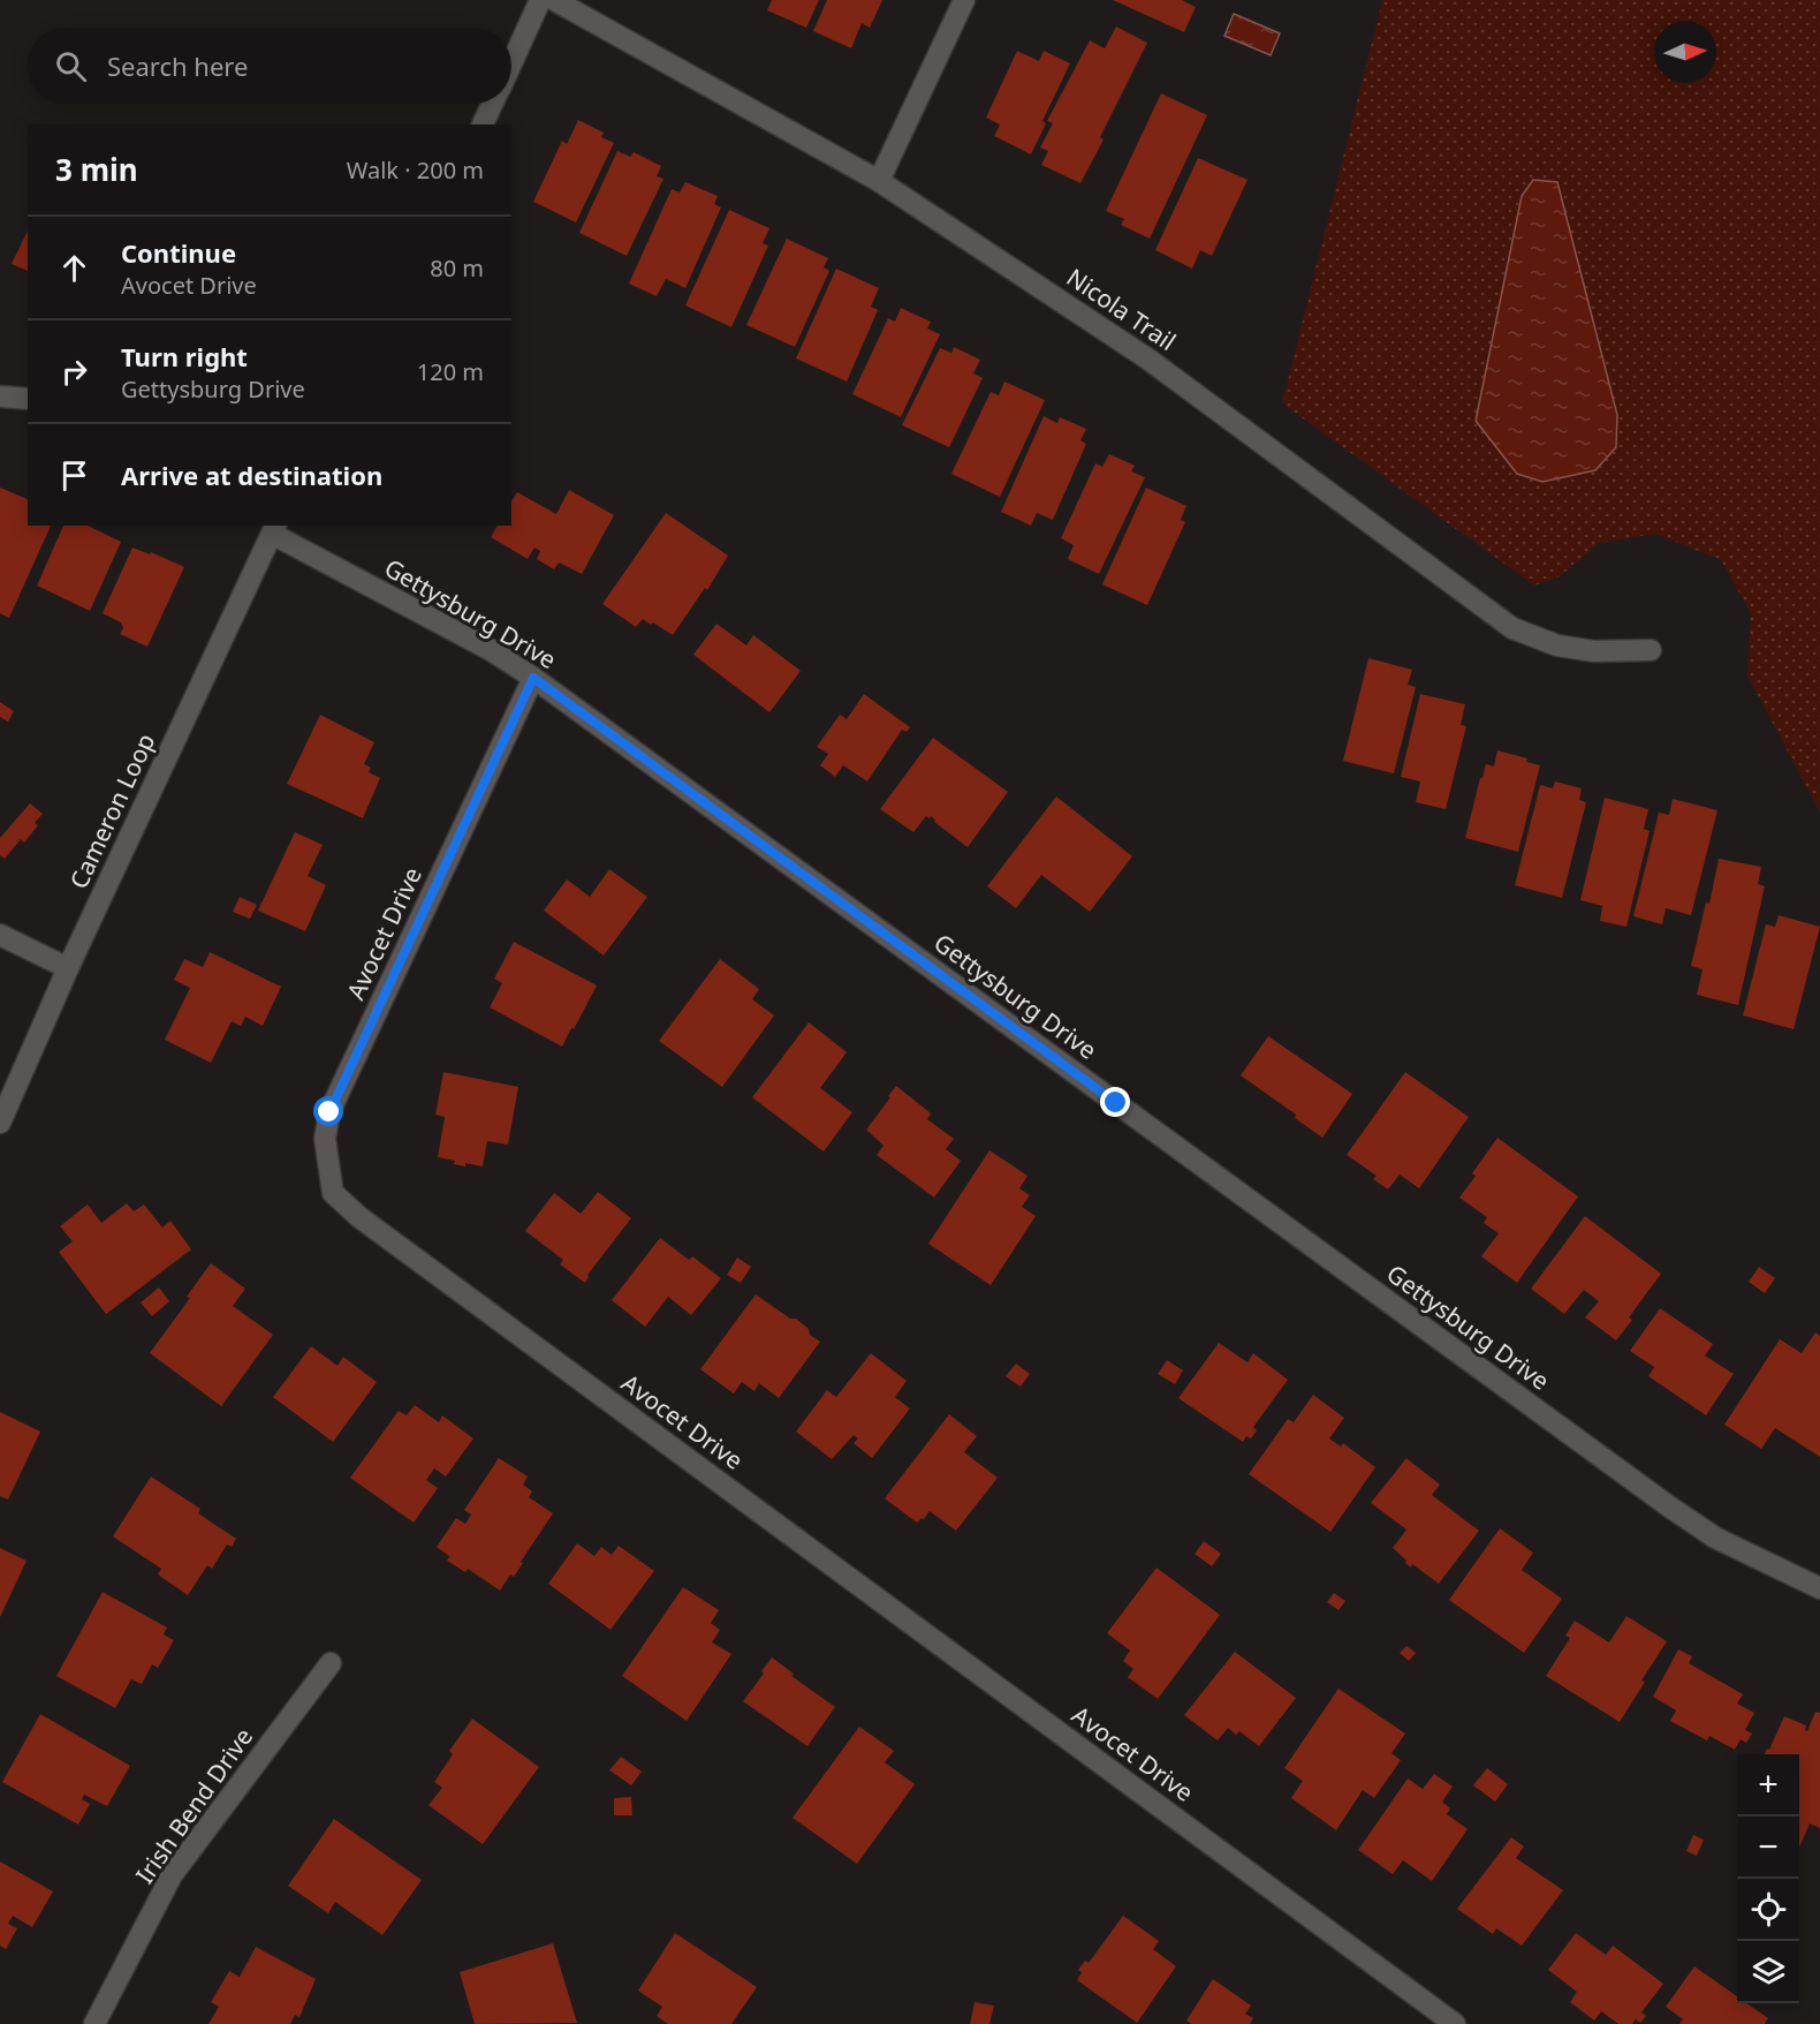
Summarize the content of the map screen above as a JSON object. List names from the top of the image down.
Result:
{
  "streets": {
    "street": [
      "Nicola Trail",
      "Gettysburg Drive",
      "Cameron Loop",
      "Avocet Drive",
      "Irish Bend Drive"
    ]
  },
  "crossings": [
    ["Gettysburg Drive", "Cameron Loop"],
    ["Gettysburg Drive", "Avocet Drive"]
  ],
  "north": "right",
  "page": {
    "search": "Search here",
    "heading": ["3 min", "Walk · 200 m"],
    "list": [
      ["Continue", "Avocet Drive", "80 m"],
      ["Turn right", "Gettysburg Drive", "120 m"],
      "Arrive at destination"
    ],
    "map_buttons": ["+", "−"]
  }
}
